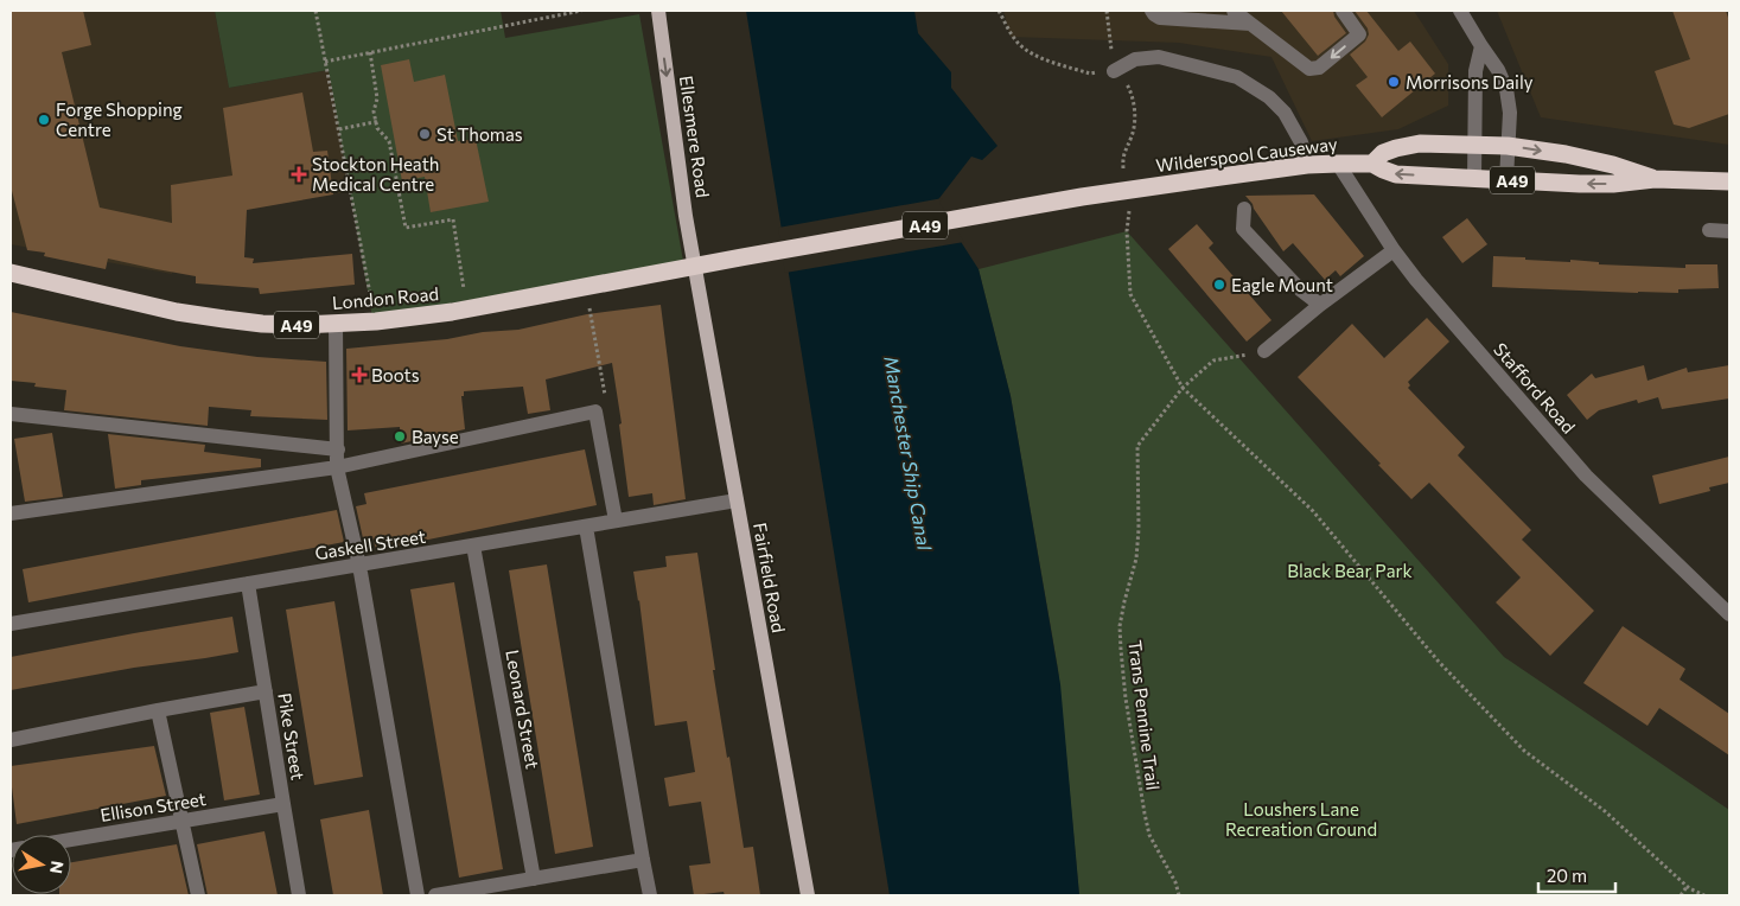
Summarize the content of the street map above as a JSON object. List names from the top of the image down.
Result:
{
  "streets": {
    "highway": ["Wilderspool Causeway", "A49", "London Road"],
    "main road": ["Ellesmere Road", "Fairfield Road"],
    "street": [
      "Stafford Road",
      "Gaskell Street",
      "Leonard Street",
      "Pike Street",
      "Ellison Street"
    ],
    "path": ["Trans Pennine Trail"]
  },
  "crossings": [
    ["Ellesmere Road", "A49"],
    ["Ellesmere Road", "London Road"],
    ["Ellesmere Road", "Fairfield Road"],
    ["Wilderspool Causeway", "A49"],
    ["Wilderspool Causeway", "Stafford Road"],
    ["A49", "London Road"],
    ["A49", "Fairfield Road"],
    ["London Road", "Fairfield Road"],
    ["Gaskell Street", "Fairfield Road"],
    ["Gaskell Street", "Leonard Street"],
    ["Gaskell Street", "Pike Street"],
    ["Pike Street", "Ellison Street"]
  ],
  "one_way": ["Ellesmere Road"],
  "water": ["Manchester Ship Canal"],
  "parks": ["Black Bear Park", "Loushers Lane Recreation Ground"],
  "places": {
    "other": [
      "Morrisons Daily",
      "Forge Shopping Centre",
      "St Thomas",
      "Eagle Mount",
      "Bayse"
    ],
    "health": ["Stockton Heath Medical Centre", "Boots"]
  },
  "scale_bar": "20 m",
  "north": "right"
}
